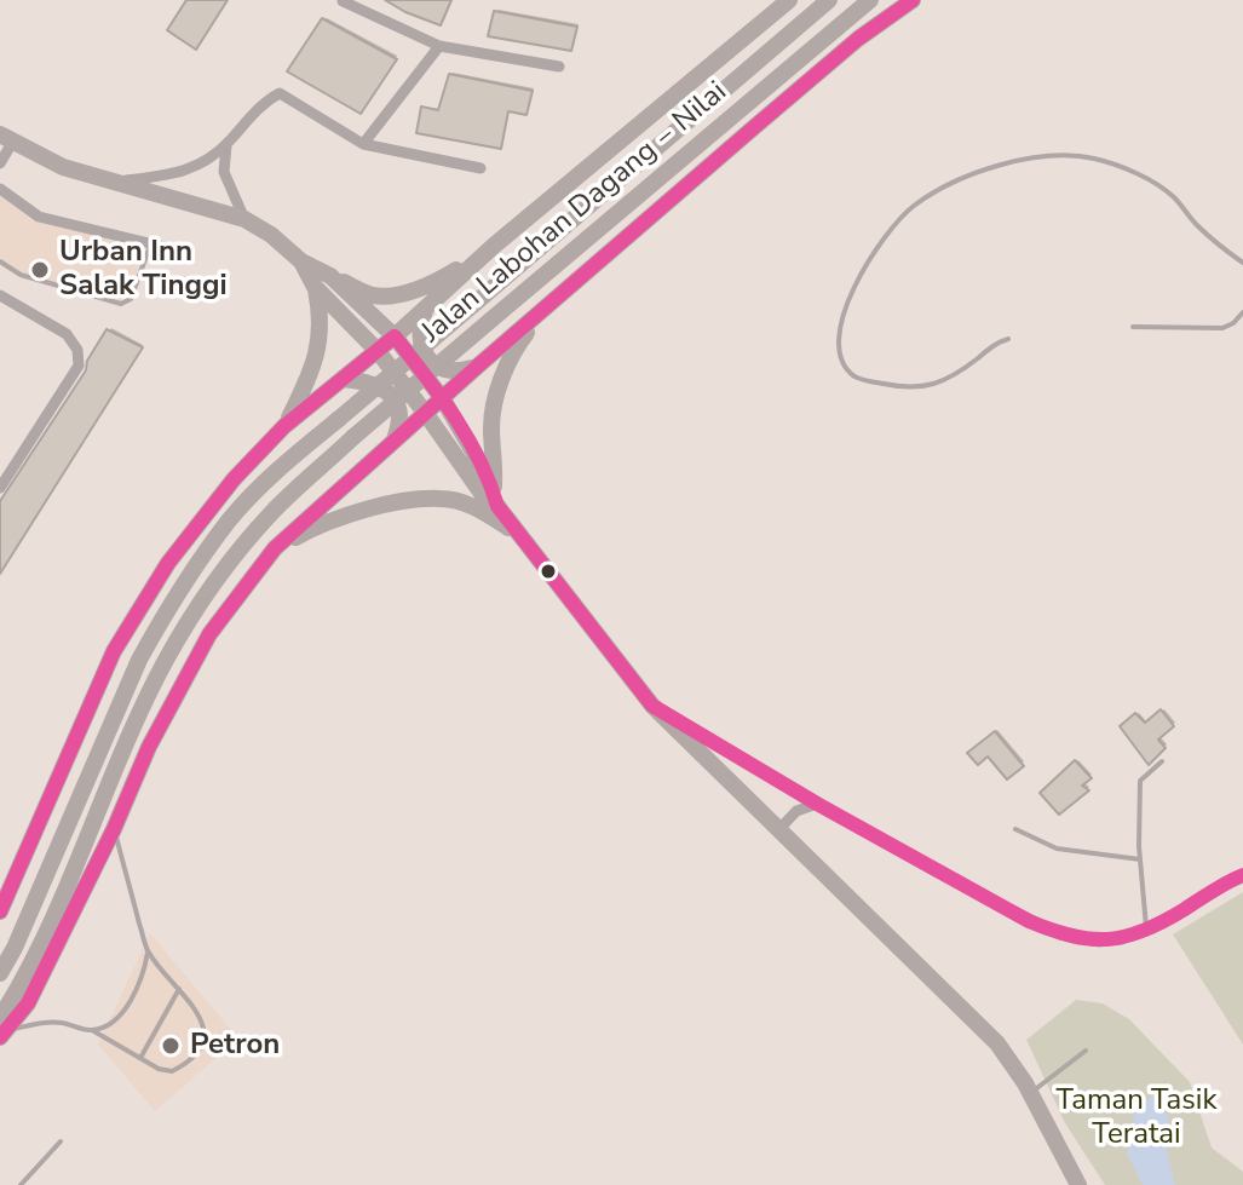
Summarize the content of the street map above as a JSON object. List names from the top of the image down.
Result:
{
  "streets": {
    "main road": ["Jalan Labohan Dagang ‒ Nilai"]
  },
  "parks": ["Taman Tasik Teratai"],
  "places": ["Urban Inn Salak Tinggi", "Petron"]
}
